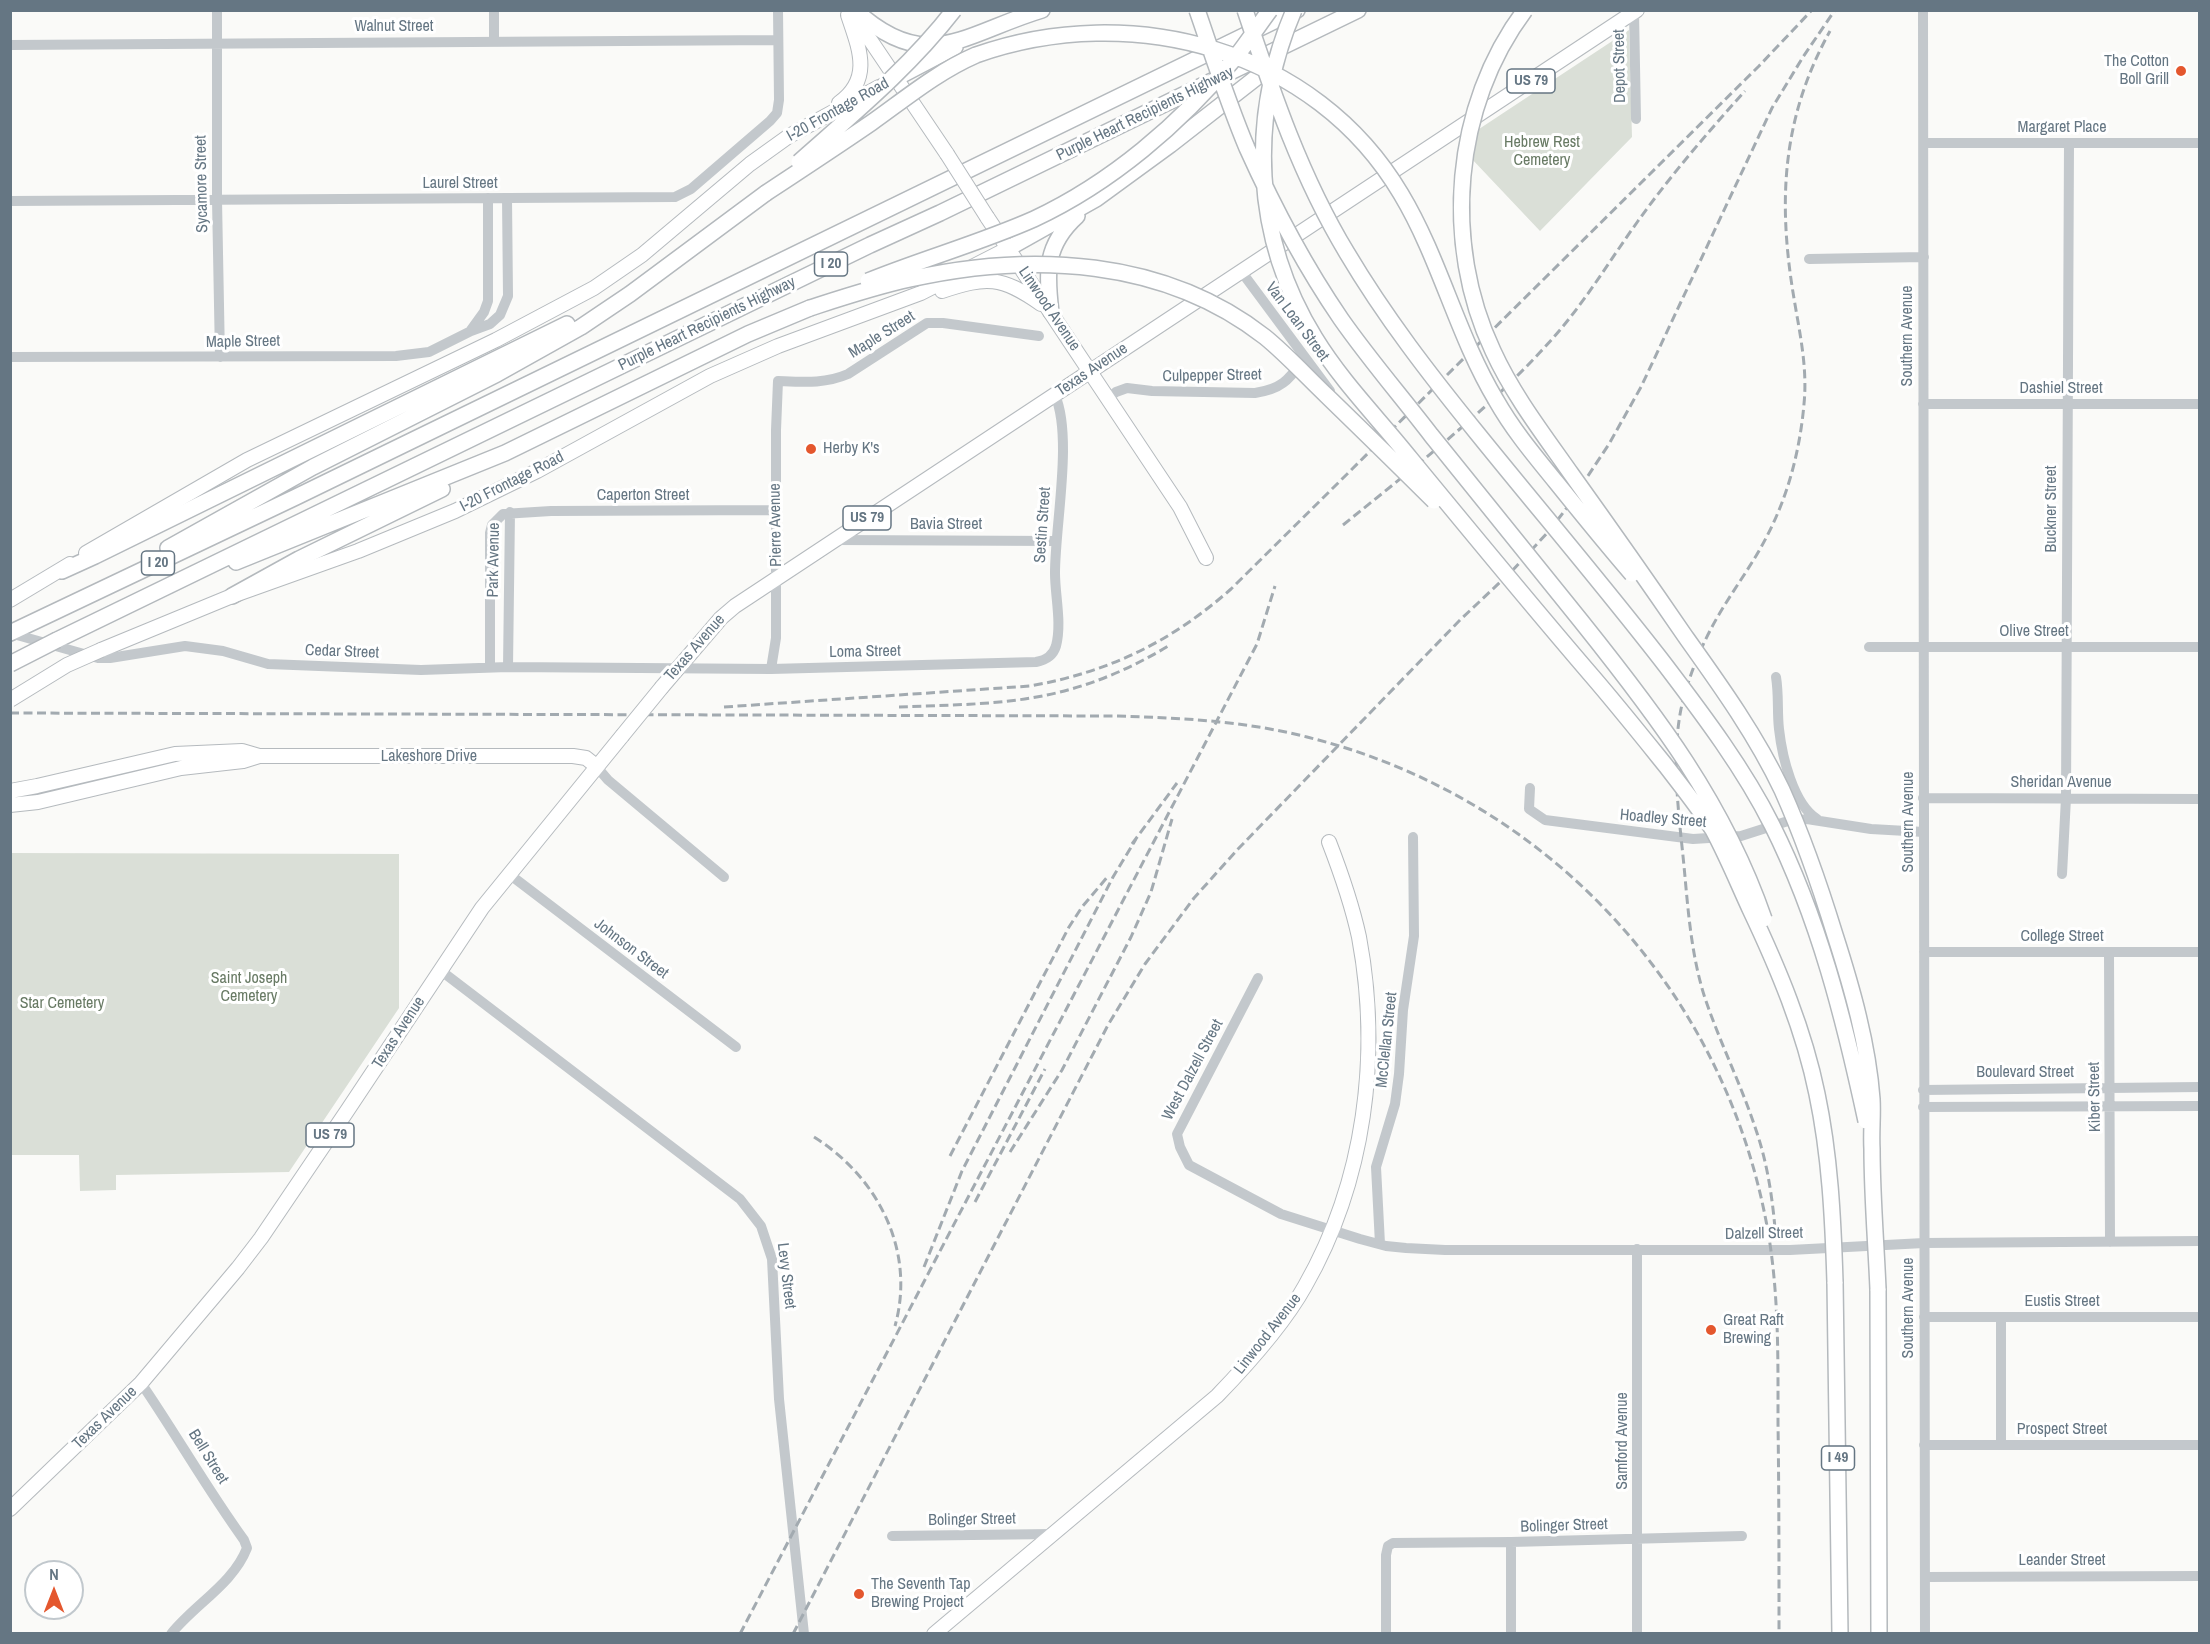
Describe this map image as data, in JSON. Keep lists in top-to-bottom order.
{
  "streets": {
    "highway": ["Purple Heart Recipients Highway", "I 20", "I 49"],
    "main road": [
      "US 79",
      "I-20 Frontage Road",
      "Linwood Avenue",
      "Texas Avenue",
      "Lakeshore Drive"
    ],
    "street": [
      "Walnut Street",
      "Depot Street",
      "Margaret Place",
      "Sycamore Street",
      "Laurel Street",
      "Van Loan Street",
      "Maple Street",
      "Southern Avenue",
      "Culpepper Street",
      "Dashiel Street",
      "Caperton Street",
      "Buckner Street",
      "Pierre Avenue",
      "Bavia Street",
      "Sestin Street",
      "Park Avenue",
      "Olive Street",
      "Cedar Street",
      "Loma Street",
      "Sheridan Avenue",
      "Hoadley Street",
      "College Street",
      "Johnson Street",
      "McClellan Street",
      "West Dalzell Street",
      "Boulevard Street",
      "Kiber Street",
      "Dalzell Street",
      "Levy Street",
      "Eustis Street",
      "Prospect Street",
      "Samford Avenue",
      "Bell Street",
      "Bolinger Street",
      "Leander Street"
    ]
  },
  "crossings": [
    ["Walnut Street", "Sycamore Street"],
    ["Walnut Street", "Laurel Street"],
    ["Depot Street", "Texas Avenue"],
    ["I-20 Frontage Road", "Linwood Avenue"],
    ["Purple Heart Recipients Highway", "Cedar Street"],
    ["Margaret Place", "Southern Avenue"],
    ["Margaret Place", "Buckner Street"],
    ["Sycamore Street", "Laurel Street"],
    ["Sycamore Street", "Maple Street"],
    ["Linwood Avenue", "Texas Avenue"],
    ["Linwood Avenue", "Culpepper Street"],
    ["Linwood Avenue", "West Dalzell Street"],
    ["Linwood Avenue", "Dalzell Street"],
    ["Linwood Avenue", "Bolinger Street"],
    ["Van Loan Street", "Texas Avenue"],
    ["Van Loan Street", "Culpepper Street"],
    ["Maple Street", "Pierre Avenue"],
    ["Southern Avenue", "Dashiel Street"],
    ["Southern Avenue", "Olive Street"],
    ["Southern Avenue", "Sheridan Avenue"],
    ["Southern Avenue", "Hoadley Street"],
    ["Southern Avenue", "College Street"],
    ["Southern Avenue", "Boulevard Street"],
    ["Southern Avenue", "Dalzell Street"],
    ["Southern Avenue", "Eustis Street"],
    ["Southern Avenue", "Prospect Street"],
    ["Southern Avenue", "Leander Street"],
    ["Texas Avenue", "Pierre Avenue"],
    ["Texas Avenue", "Bavia Street"],
    ["Texas Avenue", "Sestin Street"],
    ["Texas Avenue", "Cedar Street"],
    ["Texas Avenue", "Loma Street"],
    ["Texas Avenue", "Lakeshore Drive"],
    ["Texas Avenue", "Johnson Street"],
    ["Texas Avenue", "Levy Street"],
    ["Texas Avenue", "Bell Street"],
    ["Dashiel Street", "Buckner Street"],
    ["Caperton Street", "Pierre Avenue"],
    ["Caperton Street", "Park Avenue"],
    ["Buckner Street", "Olive Street"],
    ["Buckner Street", "Sheridan Avenue"],
    ["Pierre Avenue", "Loma Street"],
    ["Bavia Street", "Sestin Street"],
    ["Sestin Street", "Loma Street"],
    ["Park Avenue", "Cedar Street"],
    ["Cedar Street", "Loma Street"],
    ["College Street", "Kiber Street"],
    ["McClellan Street", "Dalzell Street"],
    ["West Dalzell Street", "Dalzell Street"],
    ["Boulevard Street", "Kiber Street"],
    ["Kiber Street", "Dalzell Street"],
    ["Dalzell Street", "Samford Avenue"],
    ["Samford Avenue", "Bolinger Street"]
  ],
  "parks": ["Hebrew Rest Cemetery", "Saint Joseph Cemetery", "Star Cemetery"],
  "places": [
    "The Cotton Boll Grill",
    "Herby K's",
    "Great Raft Brewing",
    "The Seventh Tap Brewing Project"
  ],
  "north": "top"
}
